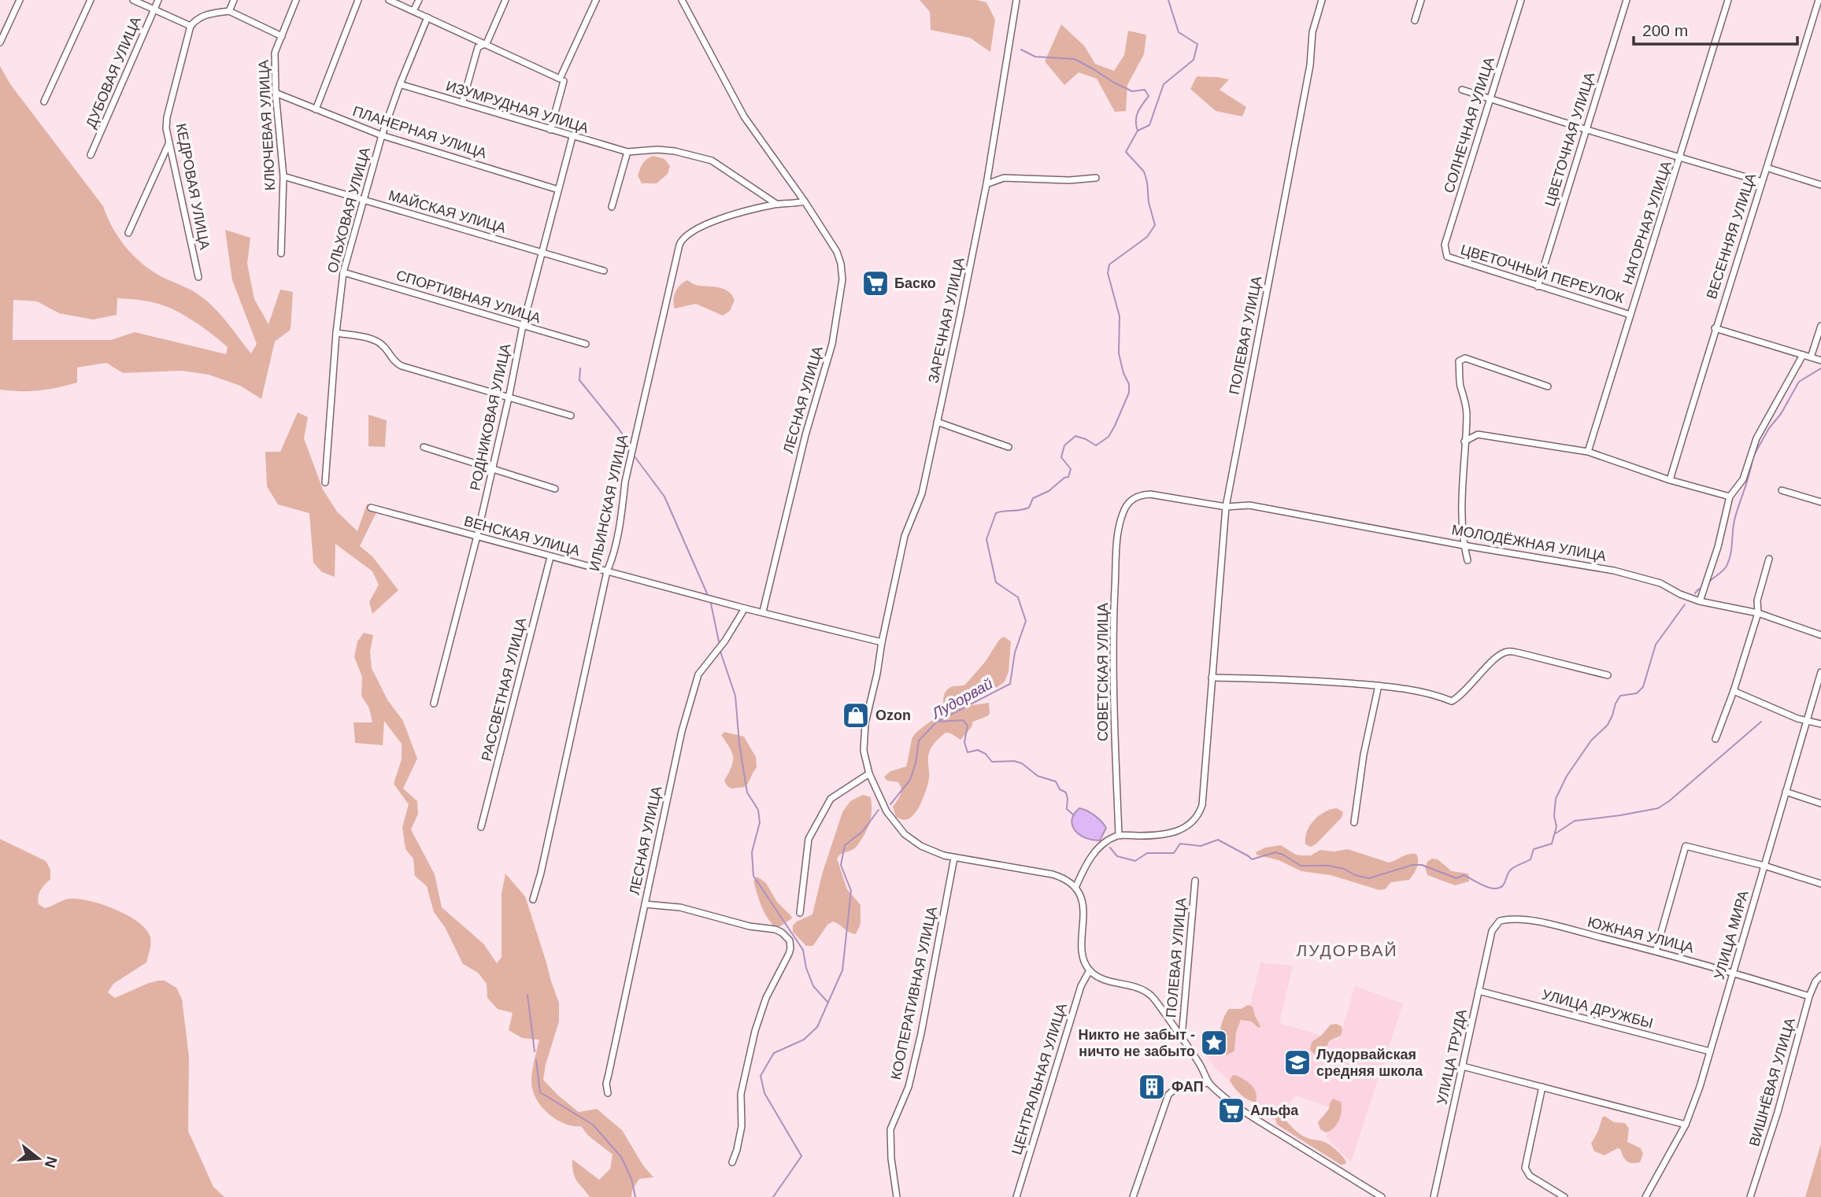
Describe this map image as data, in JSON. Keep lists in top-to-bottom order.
{
  "streets": {
    "street": [
      "ДУБОВАЯ УЛИЦА",
      "ИЗУМРУДНАЯ УЛИЦА",
      "КЛЮЧЕВАЯ УЛИЦА",
      "СОЛНЕЧНАЯ УЛИЦА",
      "ПЛАНЕРНАЯ УЛИЦА",
      "ЦВЕТОЧНАЯ УЛИЦА",
      "КЕДРОВАЯ УЛИЦА",
      "ОЛЬХОВАЯ УЛИЦА",
      "МАЙСКАЯ УЛИЦА",
      "НАГОРНАЯ УЛИЦА",
      "ВЕСЕННЯЯ УЛИЦА",
      "ЦВЕТОЧНЫЙ ПЕРЕУЛОК",
      "СПОРТИВНАЯ УЛИЦА",
      "ЗАРЕЧНАЯ УЛИЦА",
      "ПОЛЕВАЯ УЛИЦА",
      "ЛЕСНАЯ УЛИЦА",
      "РОДНИКОВАЯ УЛИЦА",
      "ИЛЬИНСКАЯ УЛИЦА",
      "ВЕНСКАЯ УЛИЦА",
      "МОЛОДЁЖНАЯ УЛИЦА",
      "СОВЕТСКАЯ УЛИЦА",
      "РАССВЕТНАЯ УЛИЦА",
      "ЮЖНАЯ УЛИЦА",
      "УЛИЦА МИРА",
      "КООПЕРАТИВНАЯ УЛИЦА",
      "УЛИЦА ДРУЖБЫ",
      "УЛИЦА ТРУДА",
      "ЦЕНТРАЛЬНАЯ УЛИЦА",
      "ВИШНЁВАЯ УЛИЦА"
    ]
  },
  "crossings": [
    ["ИЗУМРУДНАЯ УЛИЦА", "ОЛЬХОВАЯ УЛИЦА"],
    ["ИЗУМРУДНАЯ УЛИЦА", "РОДНИКОВАЯ УЛИЦА"],
    ["КЛЮЧЕВАЯ УЛИЦА", "ПЛАНЕРНАЯ УЛИЦА"],
    ["КЛЮЧЕВАЯ УЛИЦА", "МАЙСКАЯ УЛИЦА"],
    ["СОЛНЕЧНАЯ УЛИЦА", "ЦВЕТОЧНЫЙ ПЕРЕУЛОК"],
    ["ПЛАНЕРНАЯ УЛИЦА", "ОЛЬХОВАЯ УЛИЦА"],
    ["ПЛАНЕРНАЯ УЛИЦА", "РОДНИКОВАЯ УЛИЦА"],
    ["ЦВЕТОЧНАЯ УЛИЦА", "ЦВЕТОЧНЫЙ ПЕРЕУЛОК"],
    ["ОЛЬХОВАЯ УЛИЦА", "МАЙСКАЯ УЛИЦА"],
    ["ОЛЬХОВАЯ УЛИЦА", "СПОРТИВНАЯ УЛИЦА"],
    ["МАЙСКАЯ УЛИЦА", "РОДНИКОВАЯ УЛИЦА"],
    ["НАГОРНАЯ УЛИЦА", "ЦВЕТОЧНЫЙ ПЕРЕУЛОК"],
    ["СПОРТИВНАЯ УЛИЦА", "РОДНИКОВАЯ УЛИЦА"],
    ["ЗАРЕЧНАЯ УЛИЦА", "ВЕНСКАЯ УЛИЦА"],
    ["ЗАРЕЧНАЯ УЛИЦА", "КООПЕРАТИВНАЯ УЛИЦА"],
    ["ПОЛЕВАЯ УЛИЦА", "МОЛОДЁЖНАЯ УЛИЦА"],
    ["ПОЛЕВАЯ УЛИЦА", "СОВЕТСКАЯ УЛИЦА"],
    ["ЛЕСНАЯ УЛИЦА", "ИЛЬИНСКАЯ УЛИЦА"],
    ["ЛЕСНАЯ УЛИЦА", "ВЕНСКАЯ УЛИЦА"],
    ["РОДНИКОВАЯ УЛИЦА", "ВЕНСКАЯ УЛИЦА"],
    ["ИЛЬИНСКАЯ УЛИЦА", "ВЕНСКАЯ УЛИЦА"],
    ["ВЕНСКАЯ УЛИЦА", "РАССВЕТНАЯ УЛИЦА"],
    ["МОЛОДЁЖНАЯ УЛИЦА", "СОВЕТСКАЯ УЛИЦА"],
    ["ЮЖНАЯ УЛИЦА", "УЛИЦА МИРА"],
    ["ЮЖНАЯ УЛИЦА", "УЛИЦА ТРУДА"],
    ["ЮЖНАЯ УЛИЦА", "ВИШНЁВАЯ УЛИЦА"],
    ["УЛИЦА МИРА", "УЛИЦА ДРУЖБЫ"],
    ["УЛИЦА ДРУЖБЫ", "УЛИЦА ТРУДА"]
  ],
  "districts": ["ЛУДОРВАЙ"],
  "water": ["Лудорвай"],
  "places": {
    "supermarket": ["Баско", "Альфа"],
    "shop": ["Ozon"],
    "place": ["Никто не забыт - ничто не забыто"],
    "school or university": ["Лудорвайская средняя школа"],
    "building": ["ФАП"]
  },
  "scale_bar": "200 m",
  "north": "right"
}
